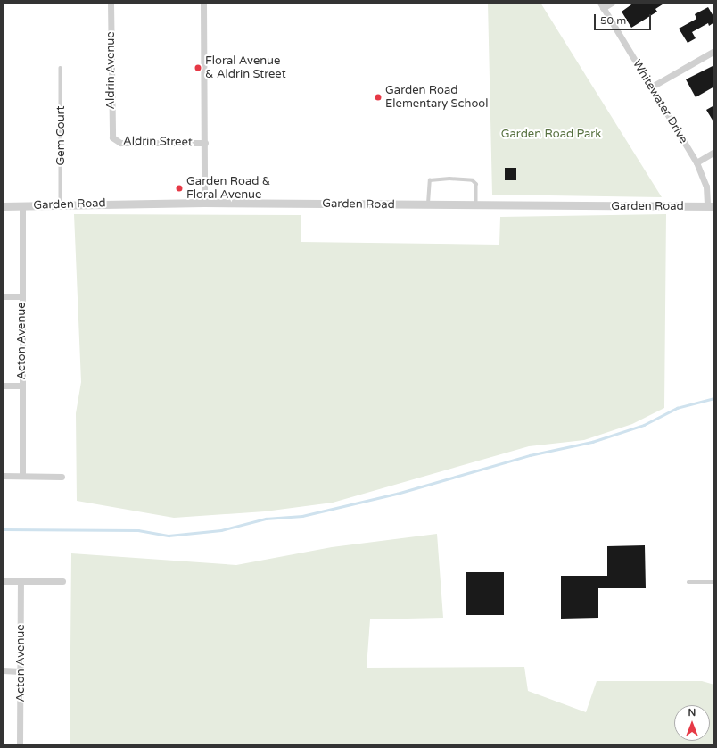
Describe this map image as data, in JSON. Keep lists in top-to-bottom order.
{
  "streets": {
    "street": [
      "Aldrin Avenue",
      "Whitewater Drive",
      "Aldrin Street",
      "Garden Road",
      "Acton Avenue"
    ],
    "lane": ["Gem Court"]
  },
  "crossings": [
    ["Aldrin Avenue", "Aldrin Street"],
    ["Whitewater Drive", "Garden Road"],
    ["Gem Court", "Garden Road"],
    ["Garden Road", "Acton Avenue"]
  ],
  "parks": ["Garden Road Park"],
  "places": ["Floral Avenue & Aldrin Street", "Garden Road Elementary School", "Garden Road & Floral Avenue"],
  "scale_bar": "50 m",
  "north": "top"
}
